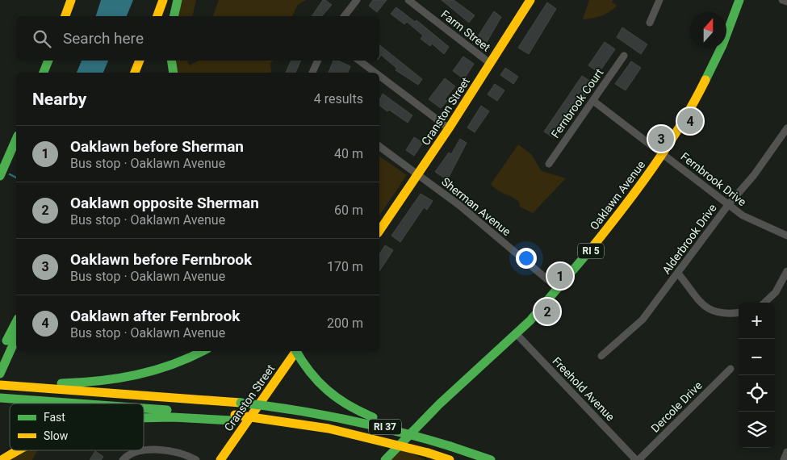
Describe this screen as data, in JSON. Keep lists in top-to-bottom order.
{
  "streets": {
    "main road": [
      "Cranston Street",
      "Oaklawn Avenue",
      "RI 5",
      "RI 37"
    ],
    "street": [
      "Farm Street",
      "Fernbrook Court",
      "Fernbrook Drive",
      "Sherman Avenue",
      "Alderbrook Drive",
      "Freehold Avenue",
      "Dercole Drive"
    ]
  },
  "crossings": [
    ["Farm Street", "Cranston Street"],
    ["Fernbrook Court", "Fernbrook Drive"],
    ["Cranston Street", "Sherman Avenue"],
    ["Fernbrook Drive", "Oaklawn Avenue"],
    ["Fernbrook Drive", "Alderbrook Drive"],
    ["Oaklawn Avenue", "Sherman Avenue"],
    ["Oaklawn Avenue", "Freehold Avenue"],
    ["Freehold Avenue", "Dercole Drive"]
  ],
  "legend": ["Fast", "Slow"],
  "north": "top",
  "page": {
    "search": "Search here",
    "heading": ["Nearby", "4 results"],
    "pins": [
      "4",
      "3",
      "1",
      "2"
    ],
    "list": [
      {
        "mark": "1",
        "name": "Oaklawn before Sherman",
        "note": "Bus stop · Oaklawn Avenue",
        "value": "40 m"
      },
      {
        "mark": "2",
        "name": "Oaklawn opposite Sherman",
        "note": "Bus stop · Oaklawn Avenue",
        "value": "60 m"
      },
      {
        "mark": "3",
        "name": "Oaklawn before Fernbrook",
        "note": "Bus stop · Oaklawn Avenue",
        "value": "170 m"
      },
      {
        "mark": "4",
        "name": "Oaklawn after Fernbrook",
        "note": "Bus stop · Oaklawn Avenue",
        "value": "200 m"
      }
    ],
    "map_buttons": ["+", "−"]
  }
}
